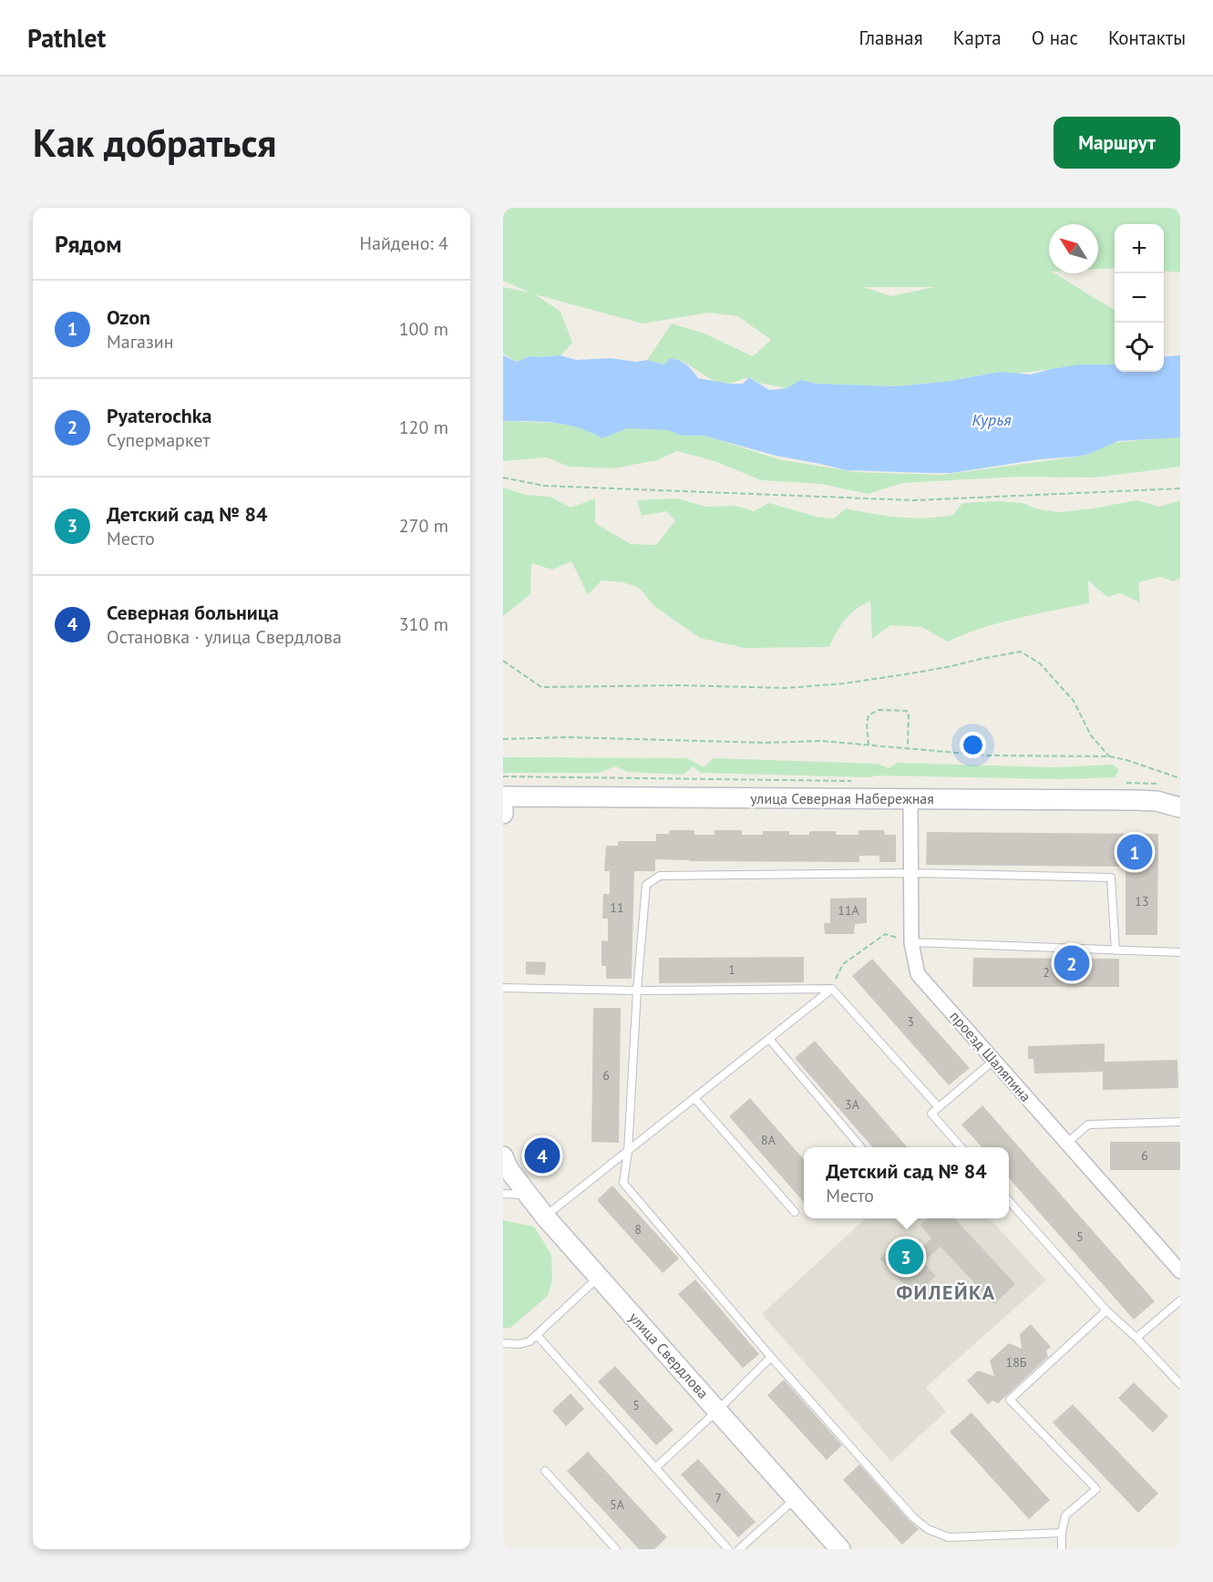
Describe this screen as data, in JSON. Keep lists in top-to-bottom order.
{
  "streets": {
    "street": ["улица Северная Набережная", "проезд Шаляпина", "улица Свердлова"]
  },
  "crossings": [
    ["улица Северная Набережная", "проезд Шаляпина"]
  ],
  "districts": ["ФИЛЕЙКА"],
  "water": ["Курья"],
  "house_numbers": [
    "13",
    "11",
    "11А",
    "1",
    "2",
    "3",
    "6",
    "3А",
    "8А",
    "6",
    "8",
    "5",
    "18Б",
    "5",
    "7",
    "5А"
  ],
  "north": "top left",
  "page": {
    "header": "Pathlet",
    "nav": [
      "Главная",
      "Карта",
      "О нас",
      "Контакты"
    ],
    "buttons": "Маршрут",
    "title": "Как добраться",
    "heading": ["Рядом", "Найдено: 4"],
    "map_buttons": ["+", "−"],
    "list": [
      {
        "mark": "1",
        "name": "Ozon",
        "note": "Магазин",
        "value": "100 m"
      },
      {
        "mark": "2",
        "name": "Pyaterochka",
        "note": "Супермаркет",
        "value": "120 m"
      },
      {
        "mark": "3",
        "name": "Детский сад № 84",
        "note": "Место",
        "value": "270 m"
      },
      {
        "mark": "4",
        "name": "Северная больница",
        "note": "Остановка · улица Свердлова",
        "value": "310 m"
      }
    ],
    "pins": [
      "1",
      "2",
      "4",
      "3"
    ],
    "popup": ["Детский сад № 84", "Место"]
  }
}
